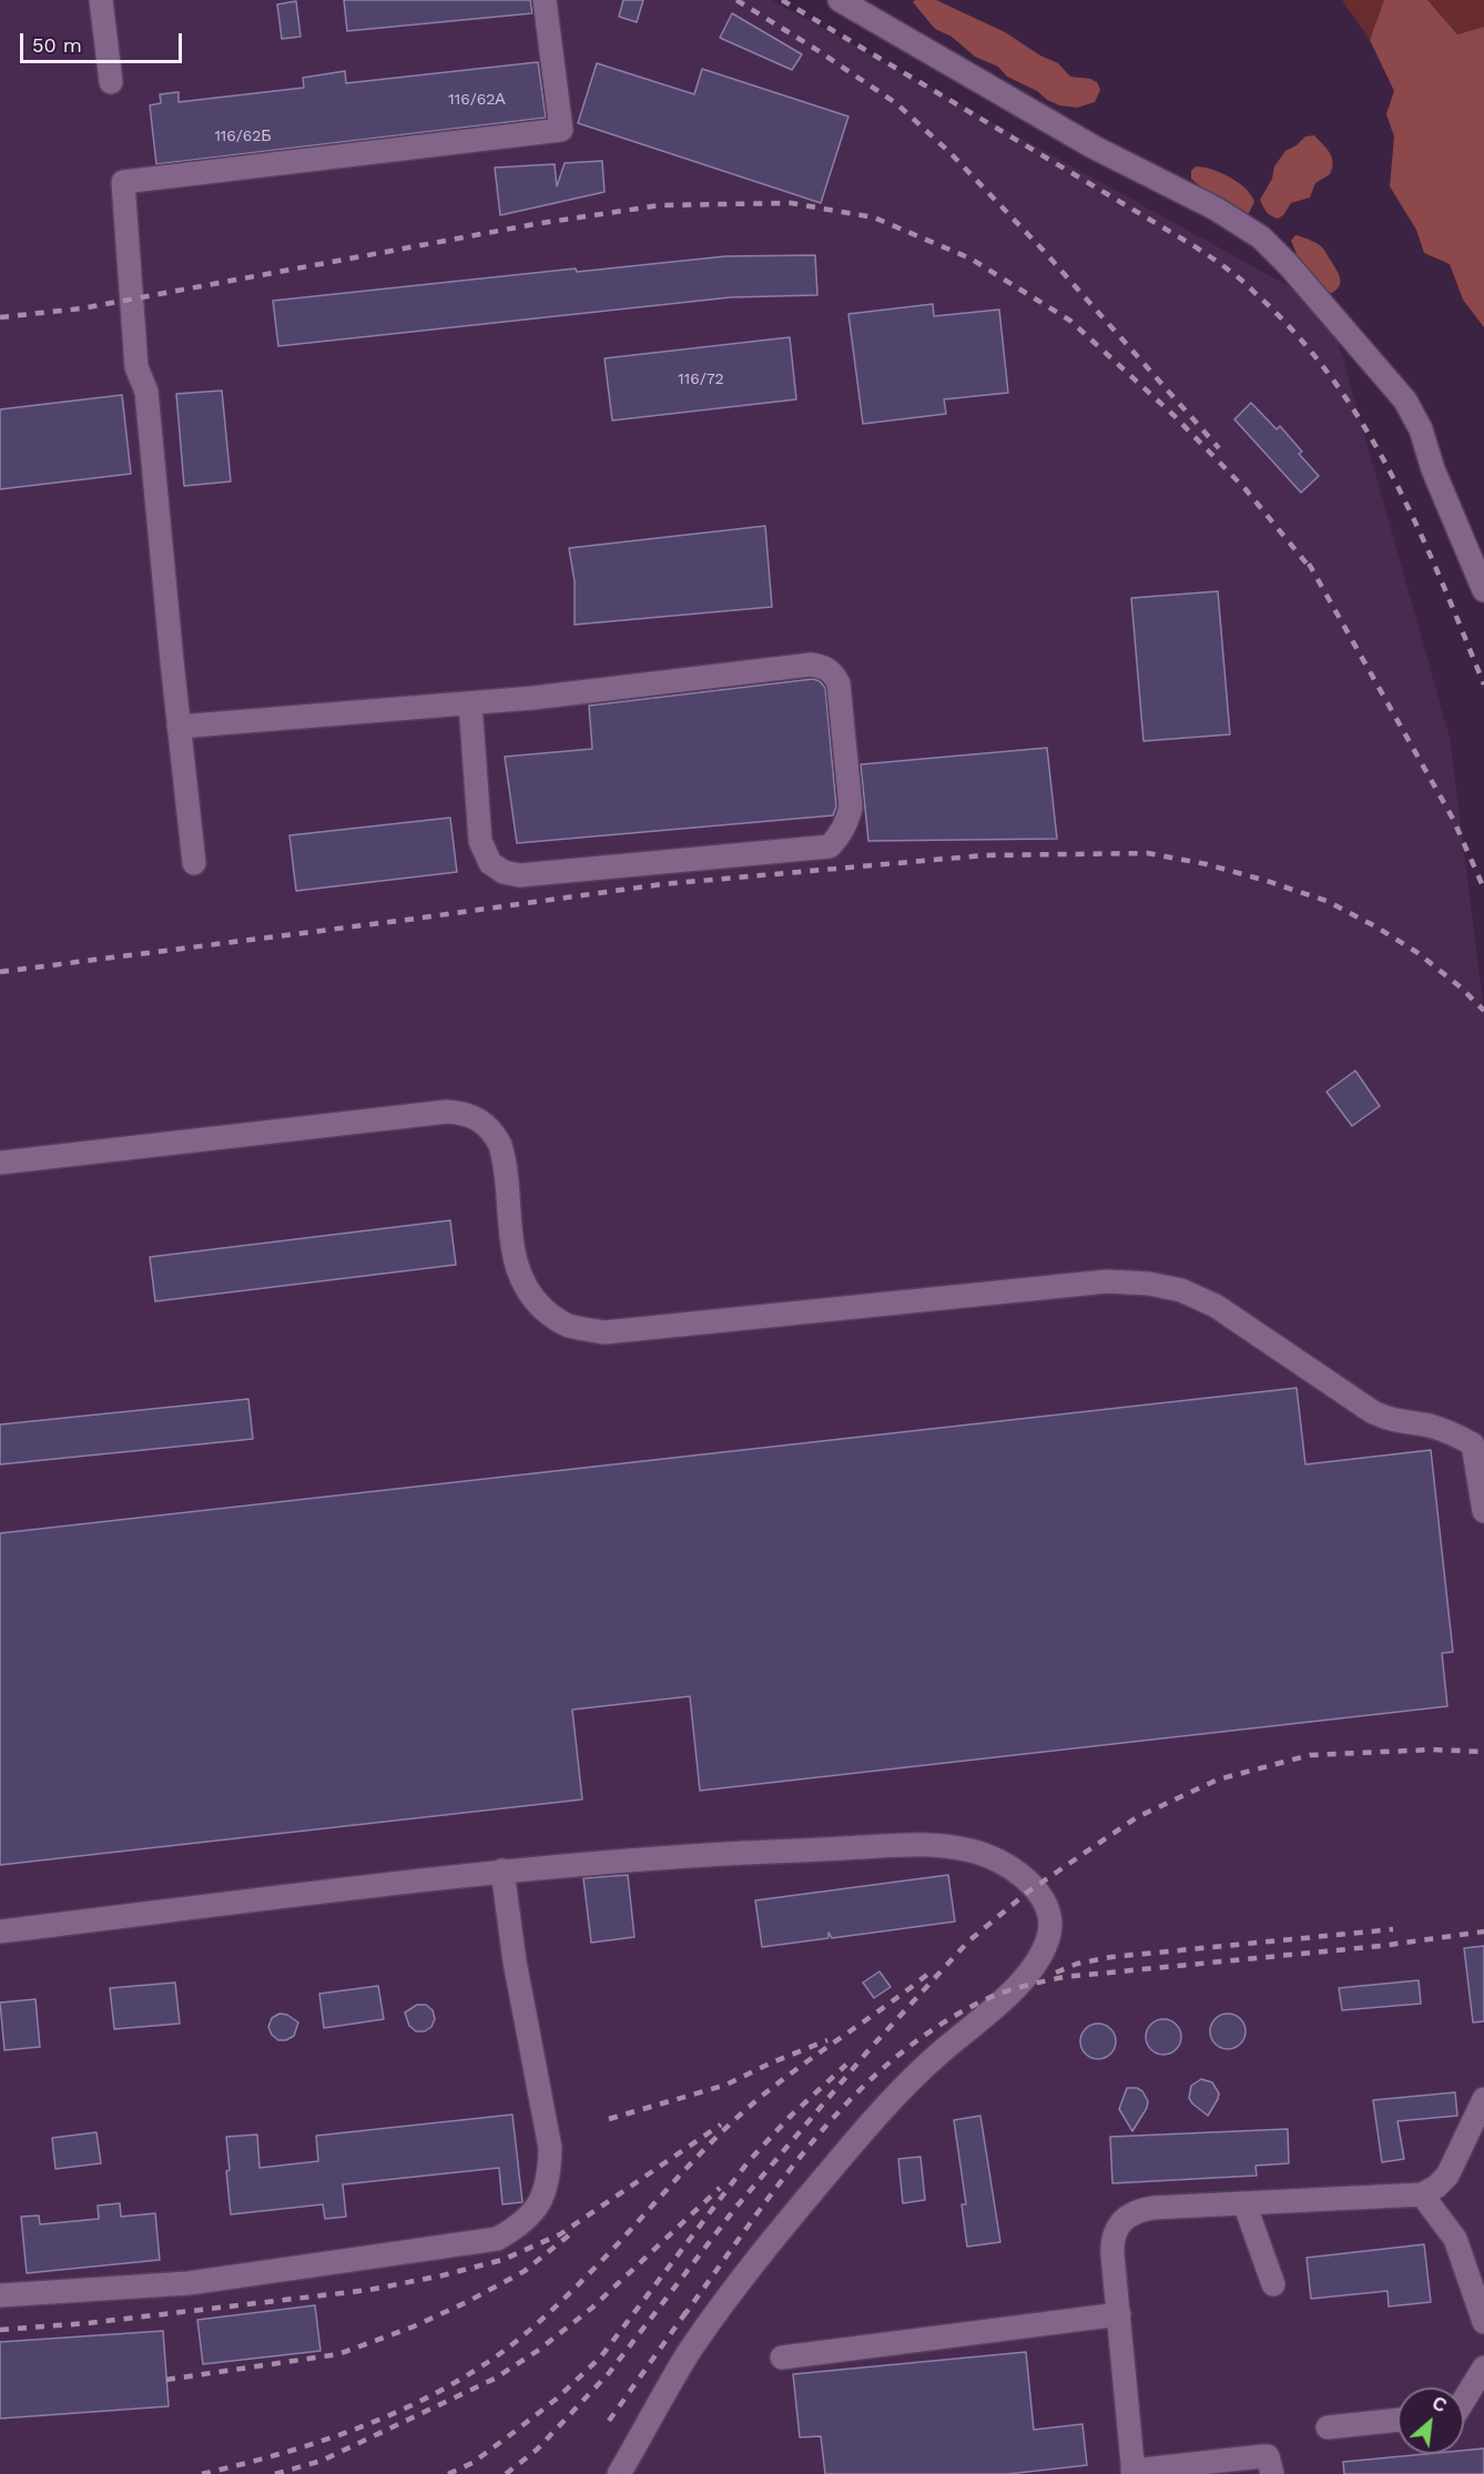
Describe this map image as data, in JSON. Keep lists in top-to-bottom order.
{
  "house_numbers": ["116/62А", "116/62Б", "116/72"],
  "scale_bar": "50 m",
  "north": "top right"
}
